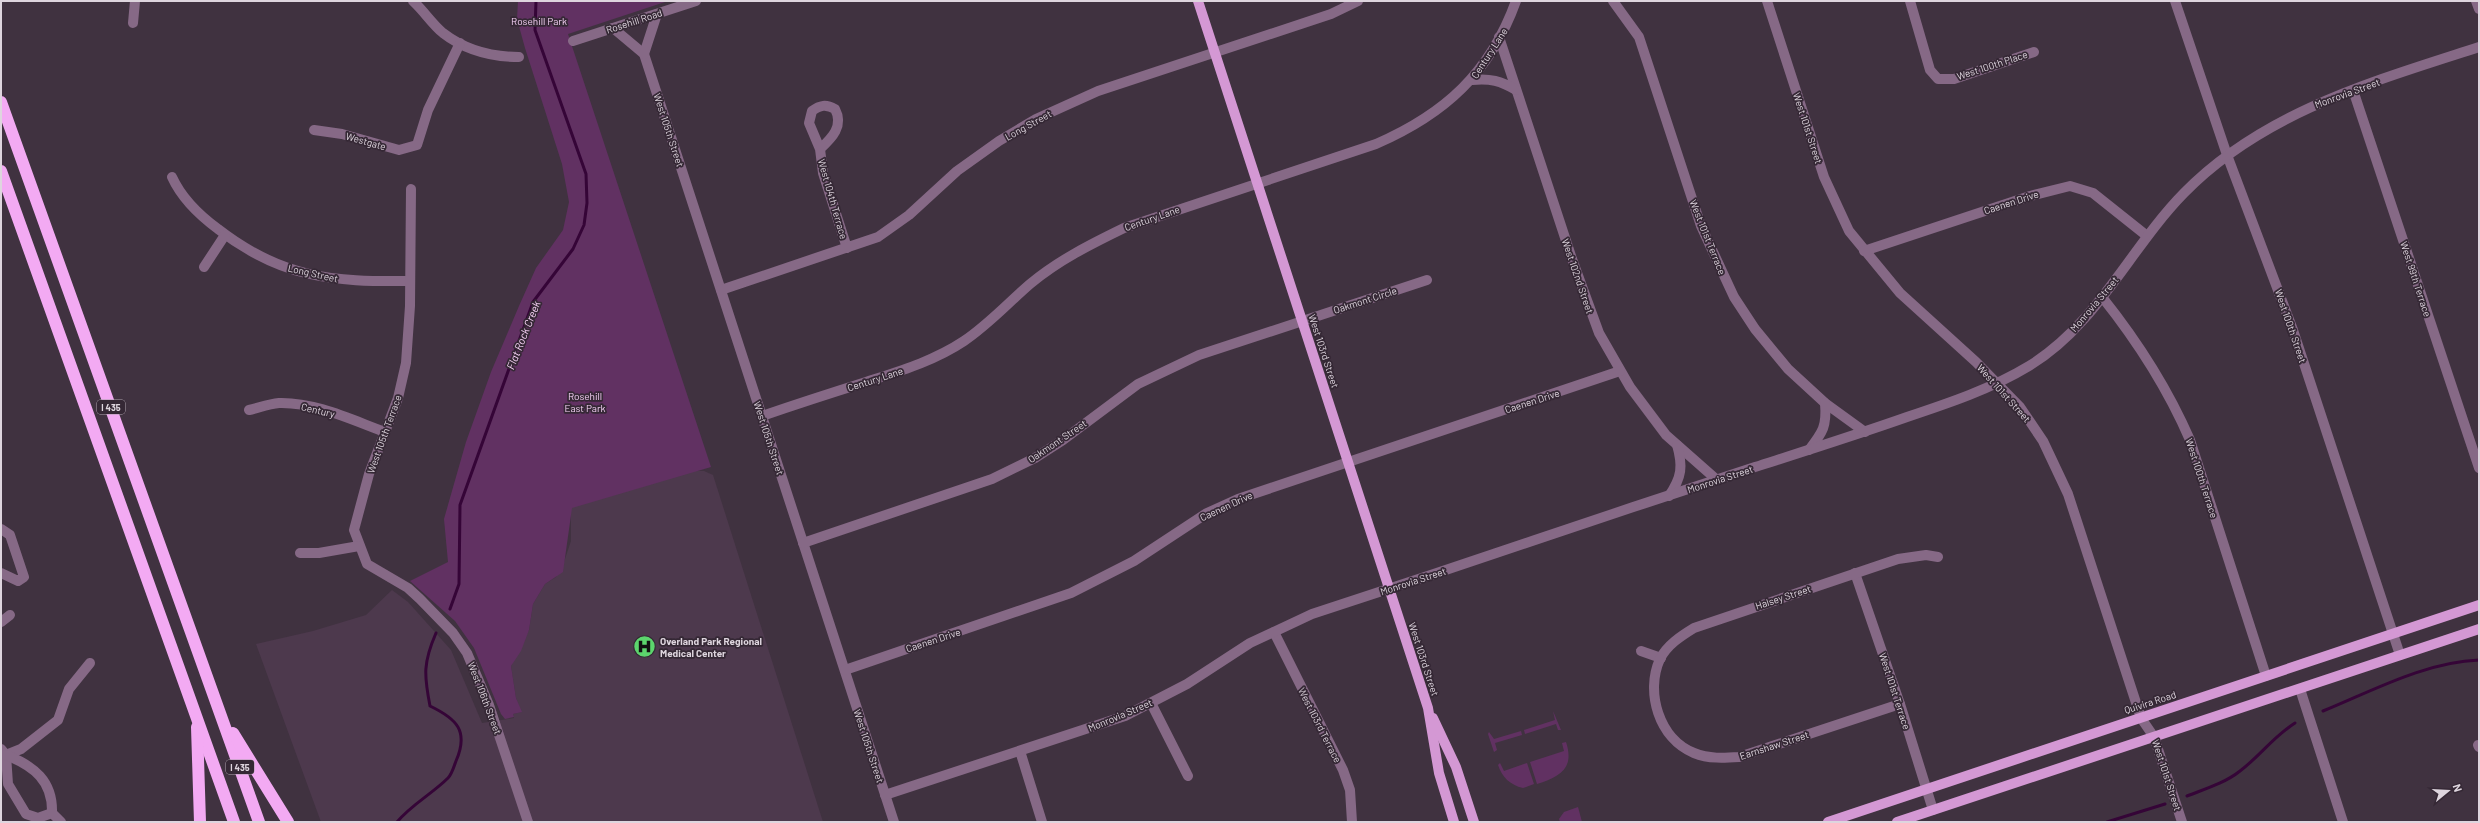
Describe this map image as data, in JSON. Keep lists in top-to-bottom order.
{
  "streets": {
    "highway": ["I 435"],
    "main road": ["West 103rd Street", "Quivira Road"],
    "street": [
      "Rosehill Road",
      "Century Lane",
      "West 100th Place",
      "Monrovia Street",
      "Long Street",
      "West 101st Street",
      "West 105th Street",
      "Westgate",
      "West 104th Terrace",
      "Caenen Drive",
      "West 101st Terrace",
      "West 102nd Street",
      "West 99th Terrace",
      "Oakmont Circle",
      "West 100th Street",
      "Century",
      "West 105th Terrace",
      "Oakmont Street",
      "West 100th Terrace",
      "Halsey Street",
      "West 106th Street",
      "West 103rd Terrace",
      "Earnshaw Street"
    ]
  },
  "crossings": [
    ["Century Lane", "West 105th Street"],
    ["Century Lane", "West 102nd Street"],
    ["Century Lane", "West 103rd Street"],
    ["Monrovia Street", "West 101st Street"],
    ["Monrovia Street", "West 105th Street"],
    ["Monrovia Street", "Caenen Drive"],
    ["Monrovia Street", "West 101st Terrace"],
    ["Monrovia Street", "West 102nd Street"],
    ["Monrovia Street", "West 99th Terrace"],
    ["Monrovia Street", "West 100th Street"],
    ["Monrovia Street", "West 103rd Street"],
    ["Monrovia Street", "West 100th Terrace"],
    ["Monrovia Street", "West 103rd Terrace"],
    ["Long Street", "West 105th Street"],
    ["Long Street", "West 104th Terrace"],
    ["Long Street", "West 103rd Street"],
    ["Long Street", "West 105th Terrace"],
    ["West 101st Street", "Caenen Drive"],
    ["West 101st Street", "Quivira Road"],
    ["West 105th Street", "Caenen Drive"],
    ["West 105th Street", "Oakmont Street"],
    ["Caenen Drive", "West 102nd Street"],
    ["Caenen Drive", "West 103rd Street"],
    ["West 101st Terrace", "Halsey Street"],
    ["West 101st Terrace", "Quivira Road"],
    ["West 101st Terrace", "Earnshaw Street"],
    ["Oakmont Circle", "West 103rd Street"],
    ["Oakmont Circle", "Oakmont Street"],
    ["West 100th Street", "Quivira Road"],
    ["West 103rd Street", "Oakmont Street"],
    ["Century", "West 105th Terrace"],
    ["West 105th Terrace", "West 106th Street"],
    ["West 100th Terrace", "Quivira Road"],
    ["Halsey Street", "Earnshaw Street"]
  ],
  "water": ["Flat Rock Creek"],
  "parks": ["Rosehill Park", "Rosehill East Park"],
  "places": {
    "hospital": ["Overland Park Regional Medical Center"]
  },
  "north": "right"
}
